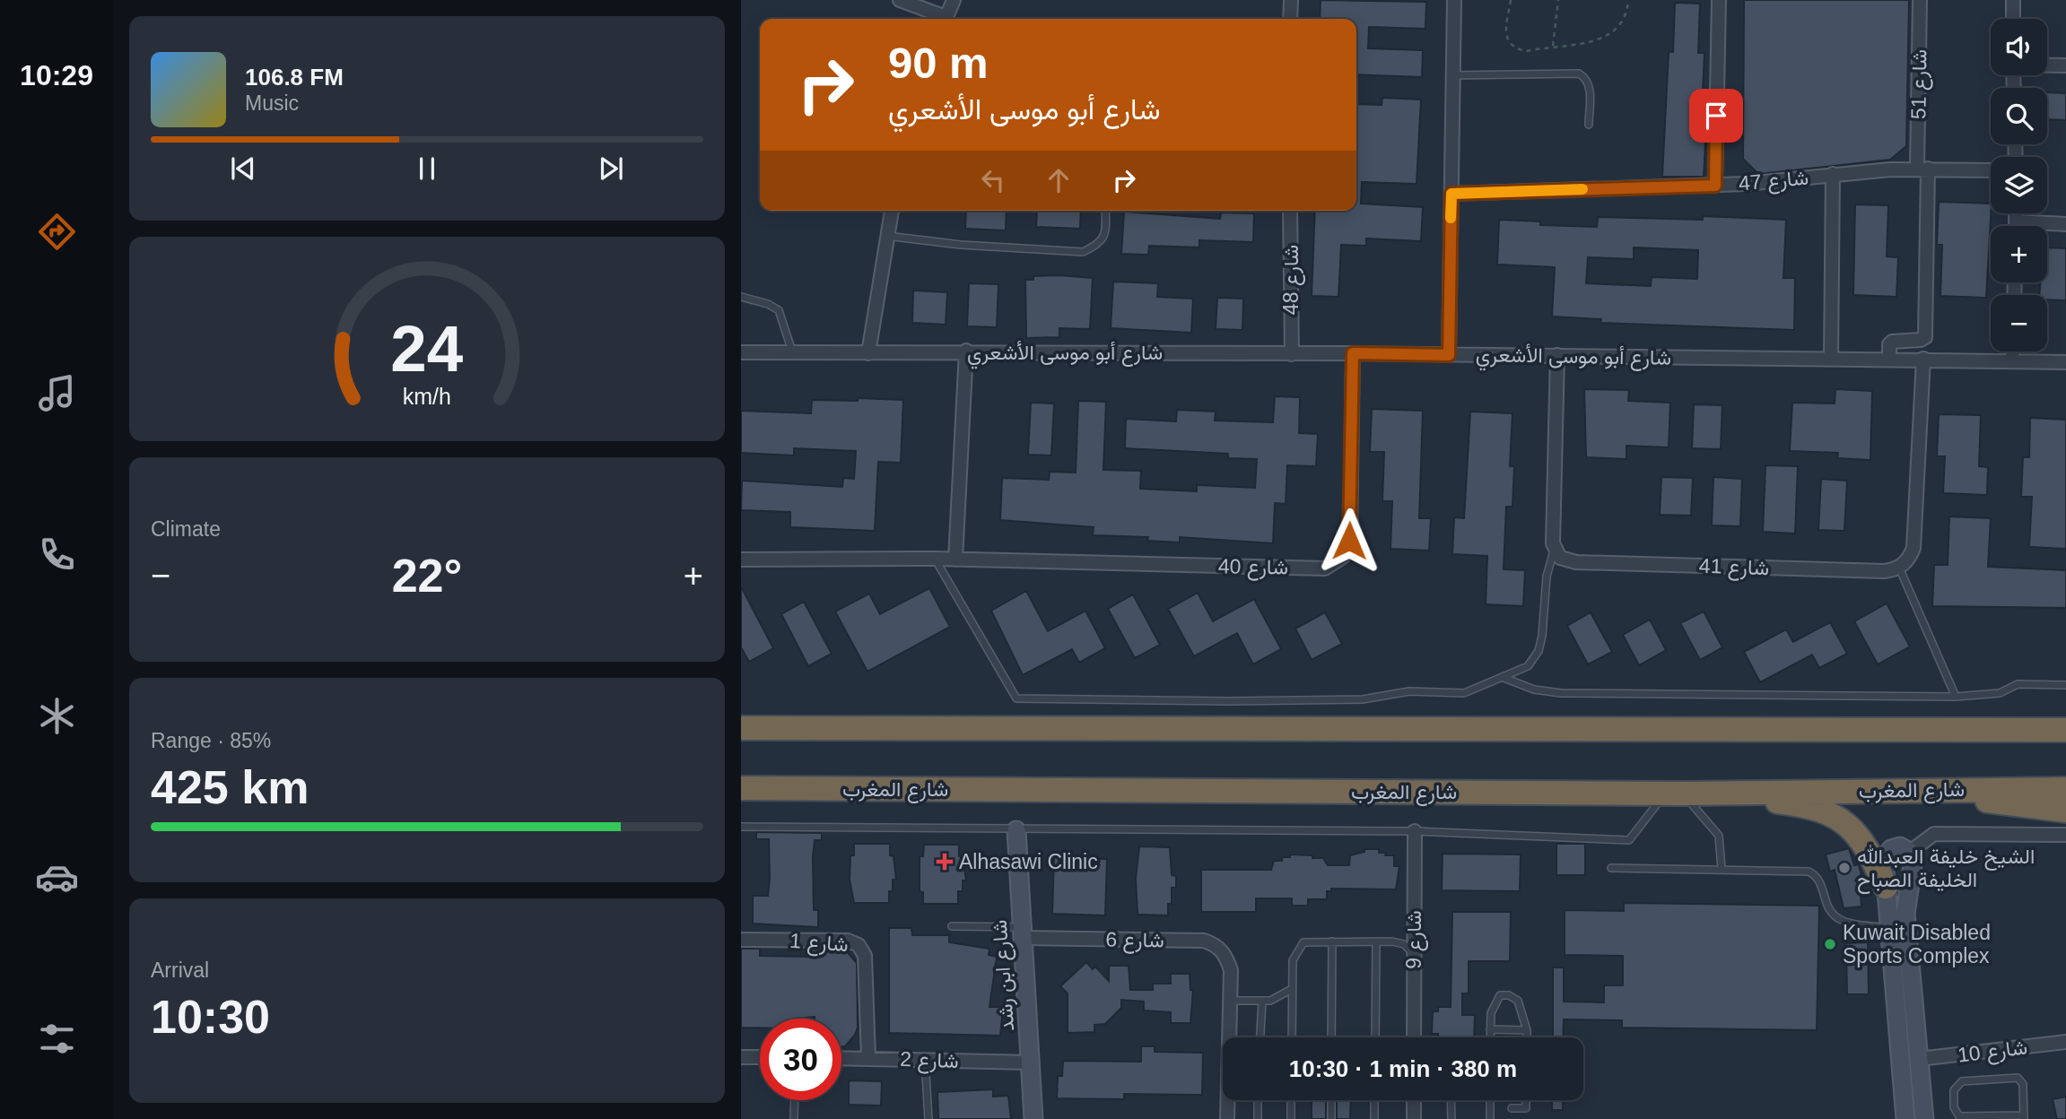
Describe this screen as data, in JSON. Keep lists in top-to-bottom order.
{
  "streets": {
    "highway": ["شارع المغرب"],
    "street": [
      "شارع 51",
      "شارع 47",
      "شارع 48",
      "شارع أبو موسى الأشعري",
      "شارع 40",
      "شارع 41",
      "شارع 6",
      "شارع 9",
      "شارع 1",
      "شارع ابن رشد",
      "شارع 10",
      "شارع 2"
    ]
  },
  "crossings": [
    ["شارع 51", "شارع 47"],
    ["شارع 51", "شارع أبو موسى الأشعري"],
    ["شارع 47", "شارع أبو موسى الأشعري"],
    ["شارع 48", "شارع أبو موسى الأشعري"],
    ["شارع أبو موسى الأشعري", "شارع 40"],
    ["شارع 6", "شارع ابن رشد"],
    ["شارع 1", "شارع 2"],
    ["شارع ابن رشد", "شارع 2"]
  ],
  "places": {
    "health": ["Alhasawi Clinic"],
    "other": ["الشيخ خليفة العبدالله الخليفة الصباح", "Kuwait Disabled Sports Complex"]
  },
  "page": {
    "tabs": "10:29",
    "map_buttons": ["+", "−"],
    "turn": ["90 m", "شارع أبو موسى الأشعري"],
    "song": ["106.8 FM", "Music"],
    "tile": [
      "Climate",
      ["Range · 85%", "425 km"],
      ["Arrival", "10:30"]
    ],
    "heat": ["−", "22°", "+"],
    "limit": "30",
    "trip": "10:30 · 1 min · 380 m",
    "gauge": ["24", "km/h"]
  }
}
